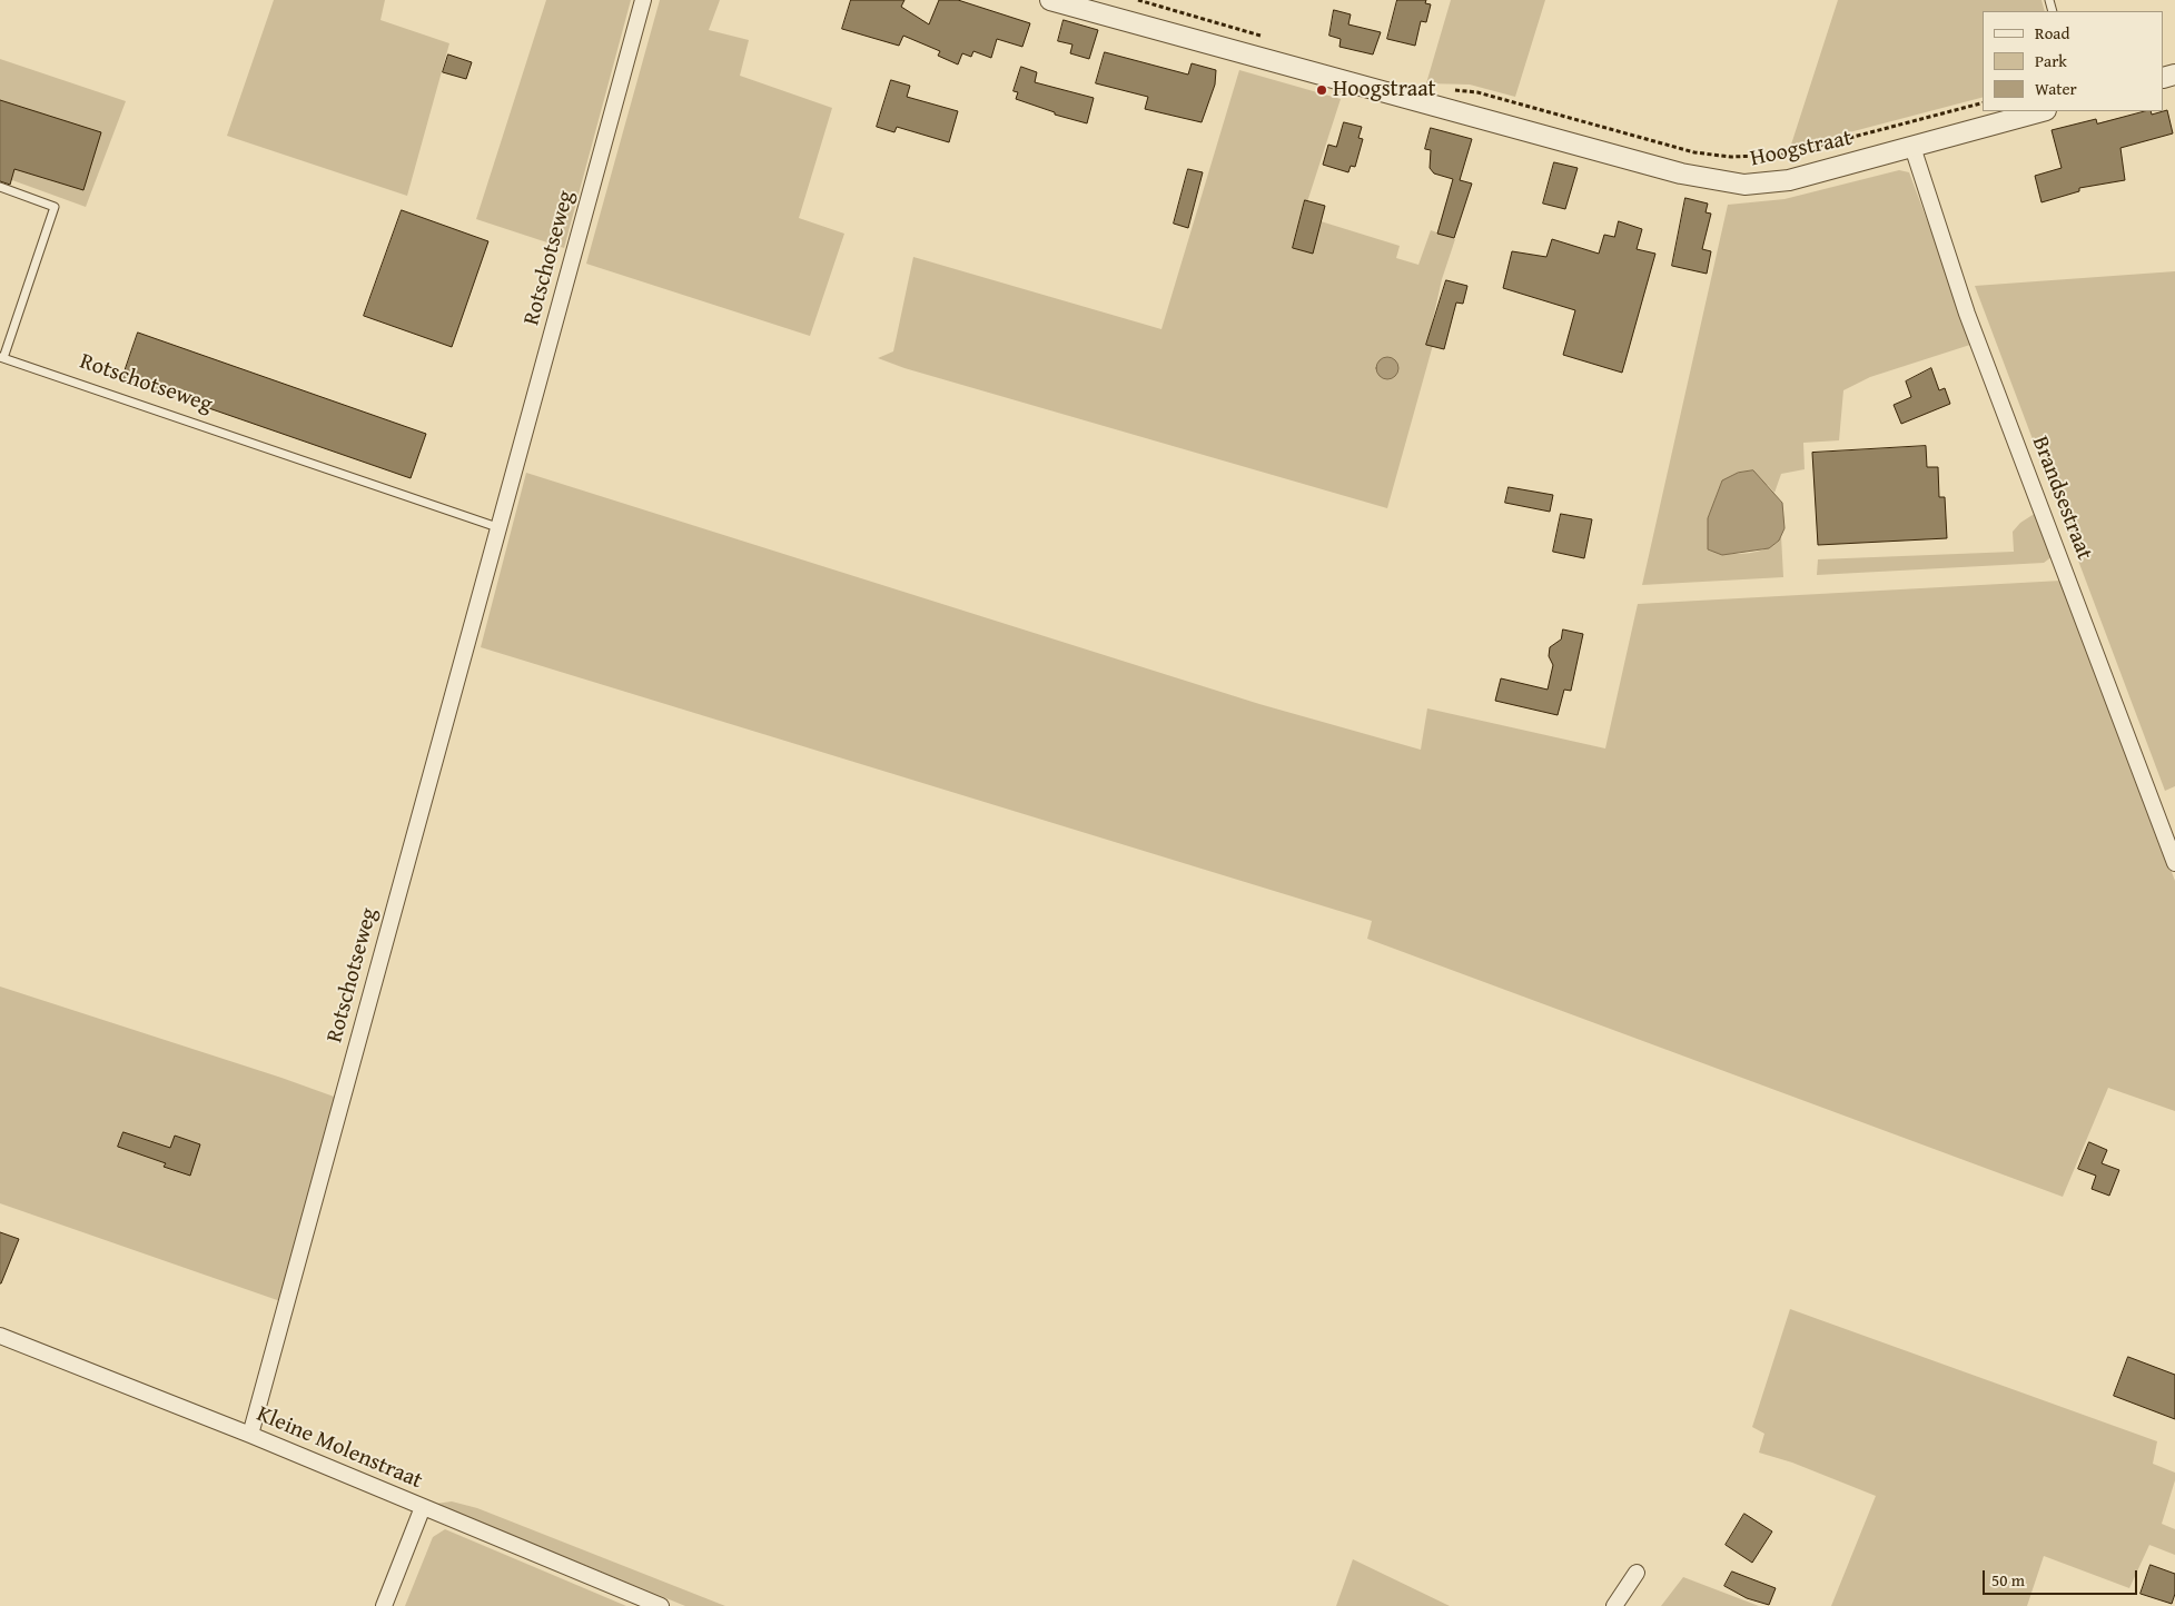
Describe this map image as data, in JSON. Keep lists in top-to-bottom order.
{
  "streets": {
    "street": [
      "Hoogstraat",
      "Rotschotseweg",
      "Brandsestraat",
      "Kleine Molenstraat"
    ]
  },
  "crossings": [
    ["Hoogstraat", "Brandsestraat"],
    ["Rotschotseweg", "Kleine Molenstraat"]
  ],
  "places": ["Hoogstraat"],
  "legend": ["Road", "Park", "Water"],
  "scale_bar": "50 m"
}
